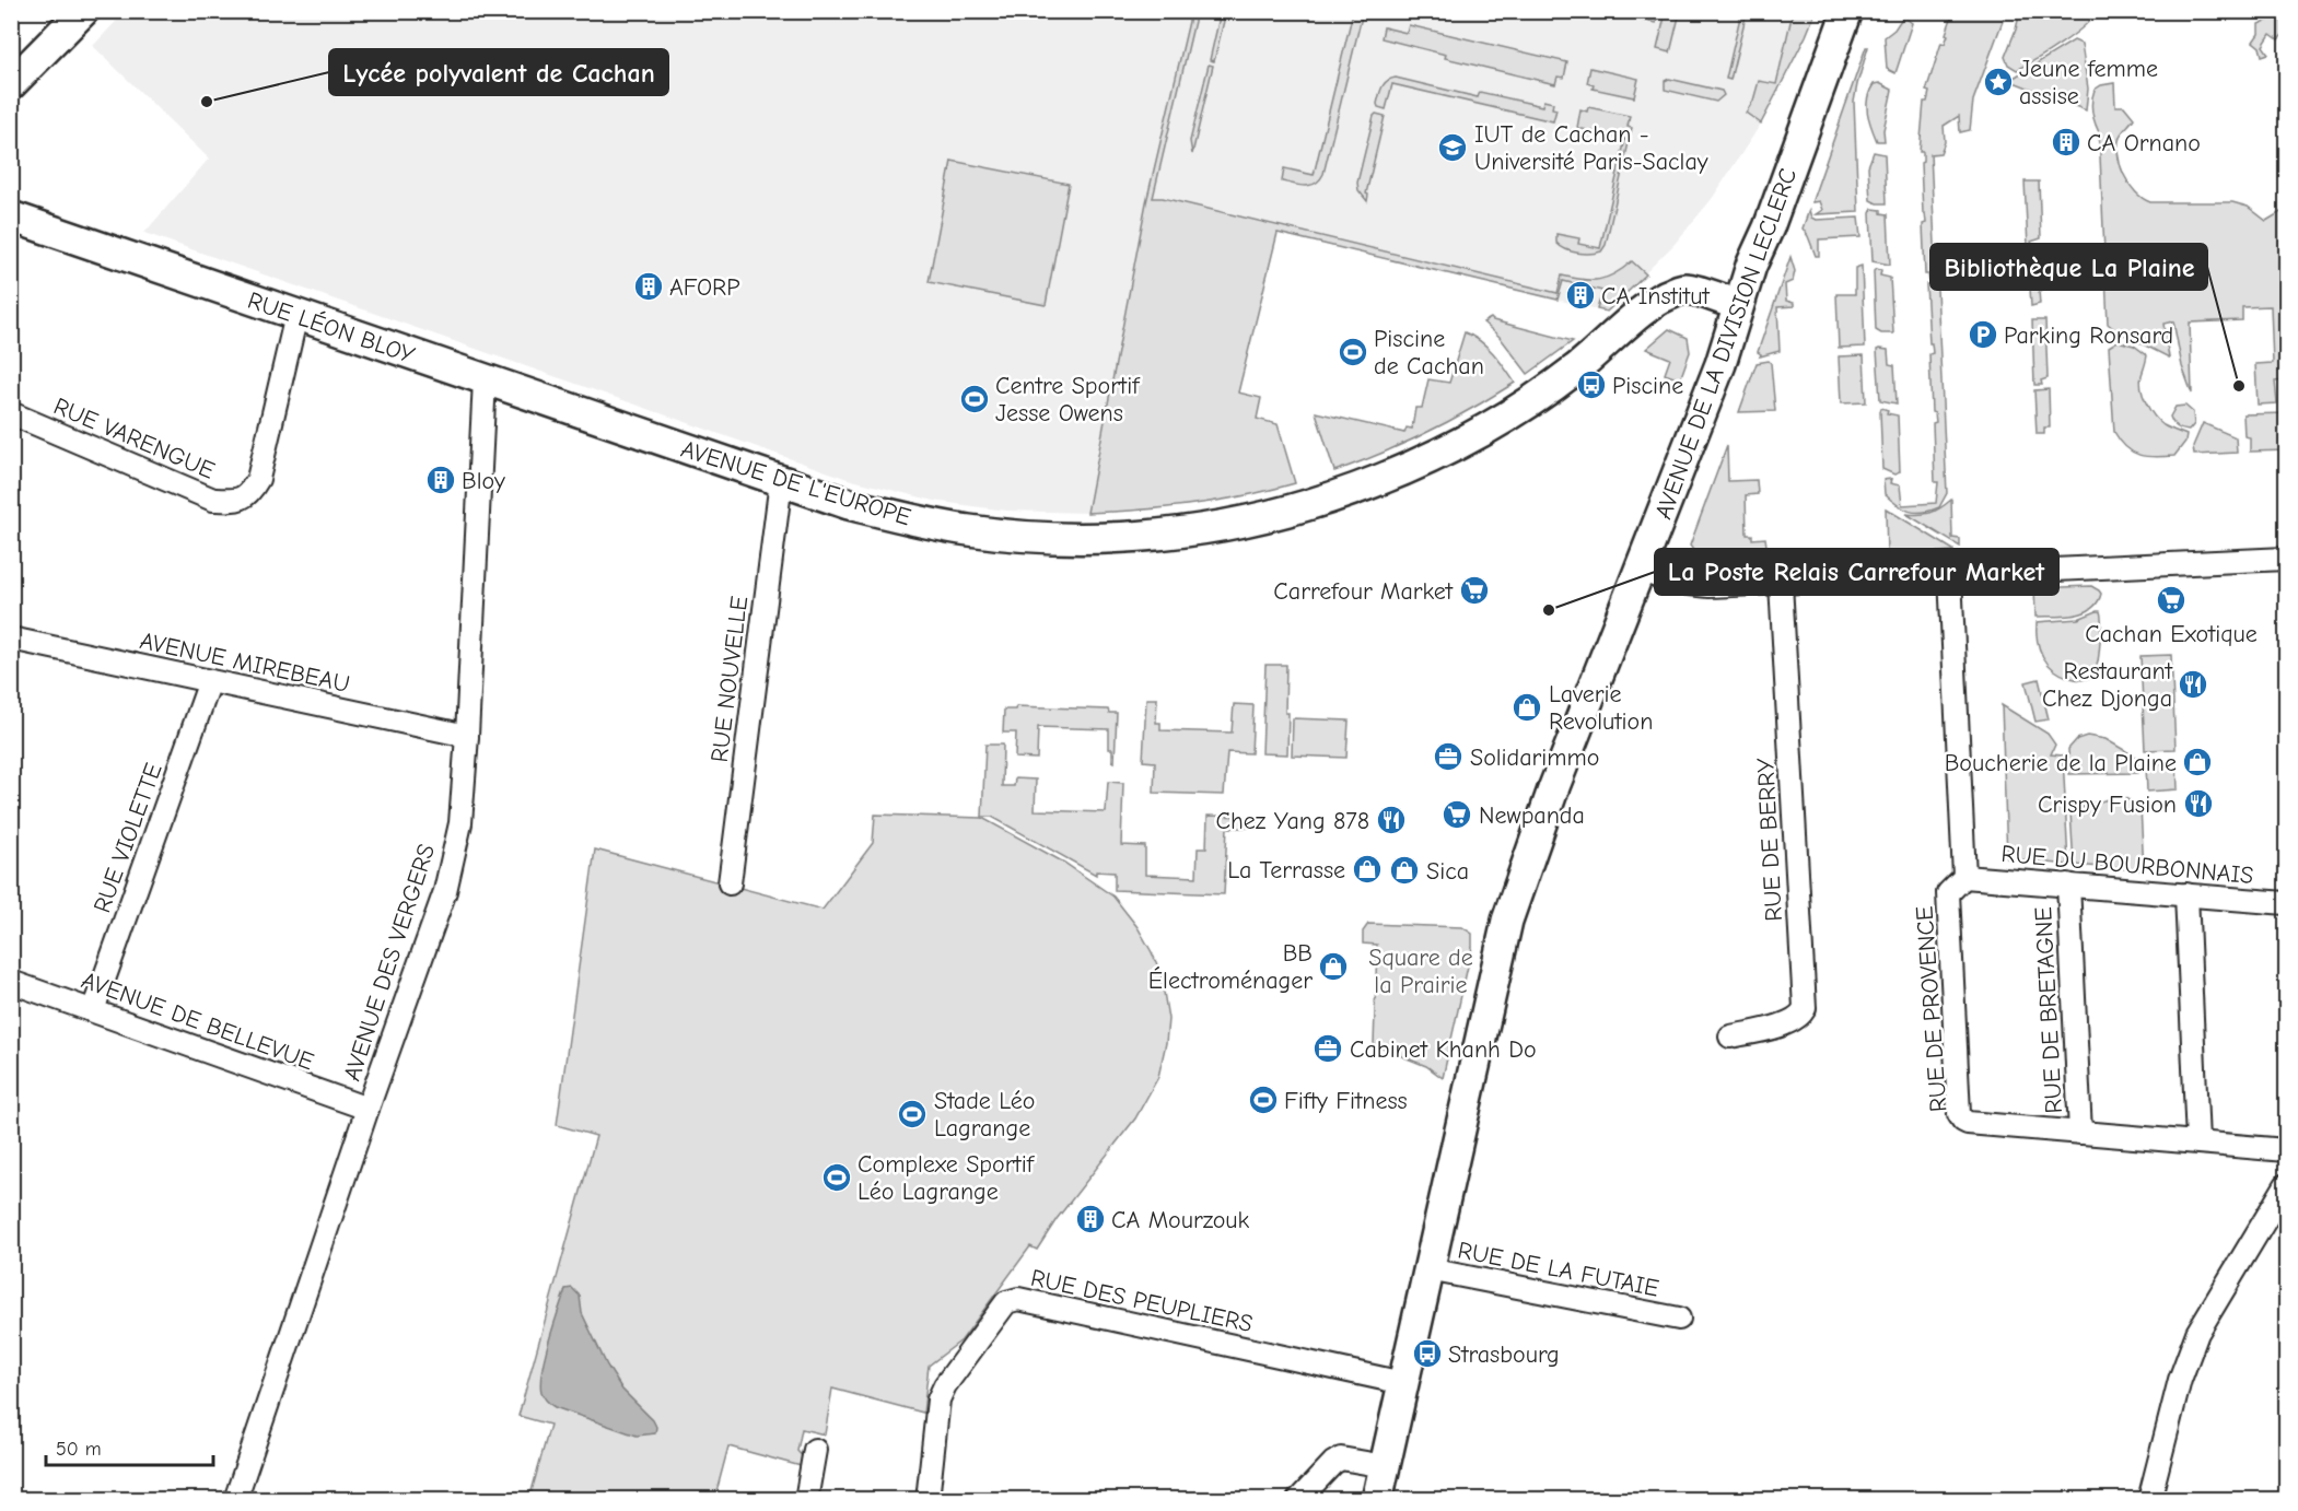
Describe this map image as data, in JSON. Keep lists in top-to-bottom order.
{
  "streets": {
    "street": [
      "RUE LÉON BLOY",
      "AVENUE DE LA DIVISION LECLERC",
      "RUE VARENGUE",
      "AVENUE DE L'EUROPE",
      "AVENUE MIREBEAU",
      "RUE NOUVELLE",
      "RUE VIOLETTE",
      "RUE DE BERRY",
      "RUE DU BOURBONNAIS",
      "AVENUE DES VERGERS",
      "RUE DE PROVENCE",
      "RUE DE BRETAGNE",
      "AVENUE DE BELLEVUE",
      "RUE DE LA FUTAIE",
      "RUE DES PEUPLIERS"
    ]
  },
  "crossings": [
    ["RUE LÉON BLOY", "RUE VARENGUE"],
    ["RUE LÉON BLOY", "AVENUE DE L'EUROPE"],
    ["RUE LÉON BLOY", "AVENUE DES VERGERS"],
    ["AVENUE DE LA DIVISION LECLERC", "AVENUE DE L'EUROPE"],
    ["AVENUE DE LA DIVISION LECLERC", "RUE DE LA FUTAIE"],
    ["AVENUE DE LA DIVISION LECLERC", "RUE DES PEUPLIERS"],
    ["AVENUE DE L'EUROPE", "RUE NOUVELLE"],
    ["AVENUE MIREBEAU", "RUE VIOLETTE"],
    ["AVENUE MIREBEAU", "AVENUE DES VERGERS"],
    ["RUE VIOLETTE", "AVENUE DE BELLEVUE"],
    ["RUE DU BOURBONNAIS", "RUE DE PROVENCE"],
    ["RUE DU BOURBONNAIS", "RUE DE BRETAGNE"],
    ["AVENUE DES VERGERS", "AVENUE DE BELLEVUE"],
    ["RUE DE PROVENCE", "RUE DE BRETAGNE"]
  ],
  "parks": ["Square de la Prairie"],
  "places": {
    "place": ["Jeune femme assise"],
    "other": ["Lycée polyvalent de Cachan", "Bibliothèque La Plaine", "La Poste Relais Carrefour Market"],
    "building": [
      "CA Ornano",
      "AFORP",
      "CA Institut",
      "Bloy",
      "CA Mourzouk"
    ],
    "school or university": ["IUT de Cachan - Université Paris-Saclay"],
    "parking": ["Parking Ronsard"],
    "sports": [
      "Piscine de Cachan",
      "Centre Sportif Jesse Owens",
      "Fifty Fitness",
      "Stade Léo Lagrange",
      "Complexe Sportif Léo Lagrange"
    ],
    "bus stop": ["Piscine", "Strasbourg"],
    "supermarket": ["Carrefour Market", "Cachan Exotique", "Newpanda"],
    "restaurant": ["Restaurant Chez Djonga", "Crispy Fusion", "Chez Yang 878"],
    "shop": [
      "Laverie Revolution",
      "Boucherie de la Plaine",
      "La Terrasse",
      "Sica",
      "BB Électroménager"
    ],
    "office": ["Solidarimmo", "Cabinet Khanh Do"]
  },
  "scale_bar": "50 m"
}
